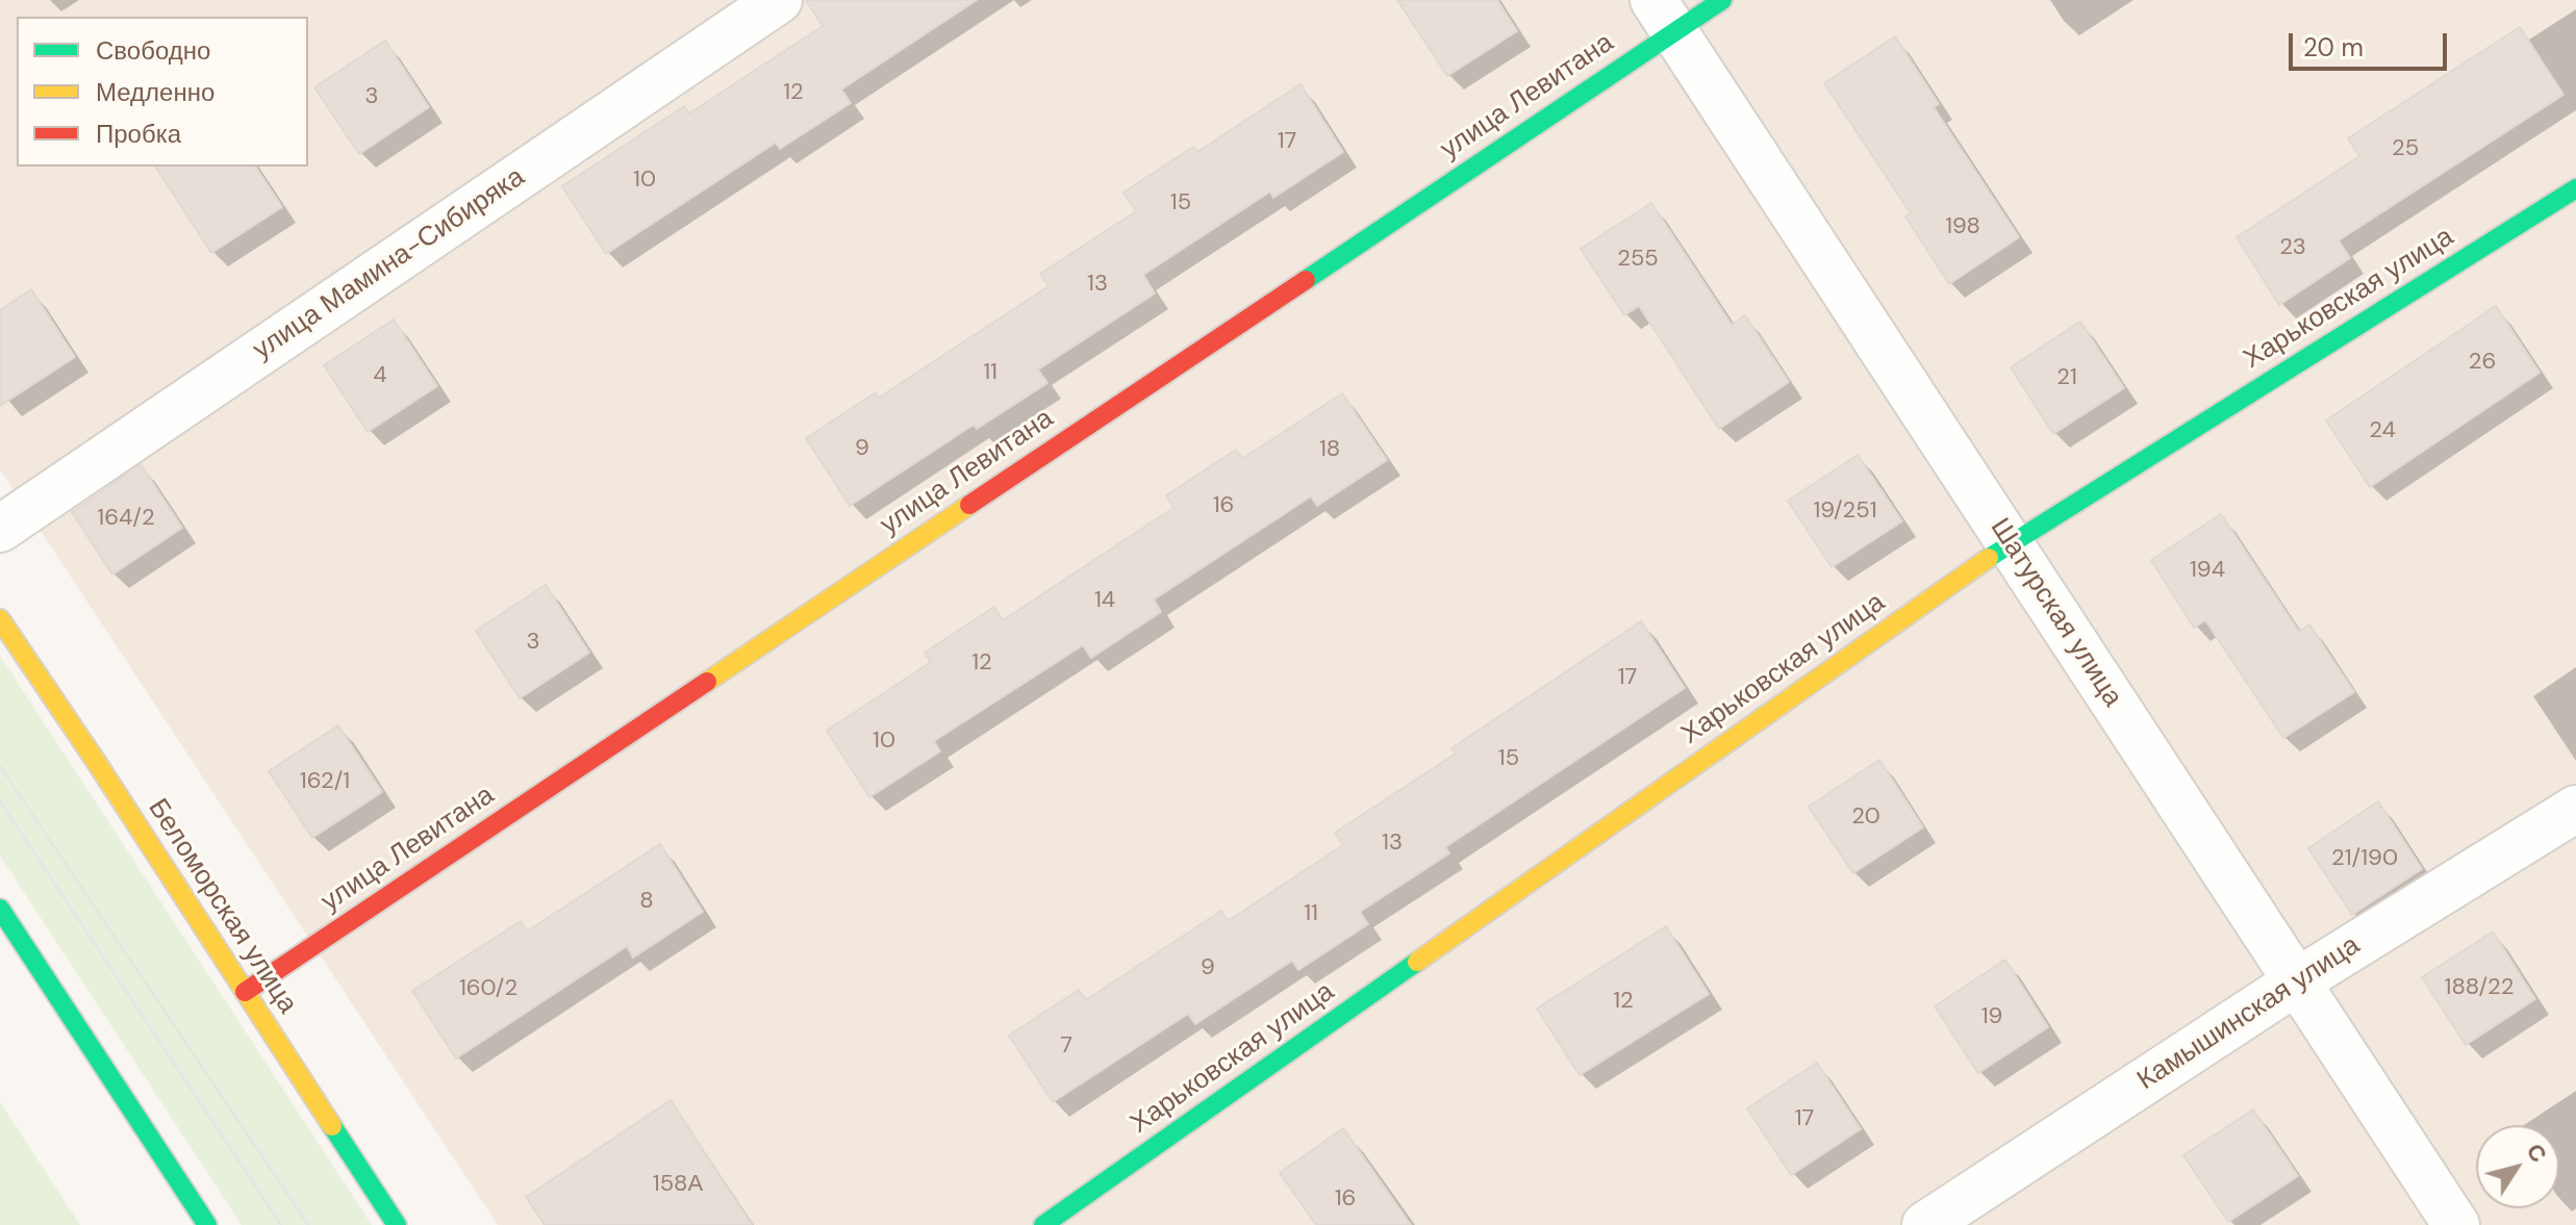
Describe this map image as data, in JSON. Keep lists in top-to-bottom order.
{
  "streets": {
    "street": [
      "улица Левитана",
      "улица Мамина-Сибиряка",
      "Харьковская улица",
      "Шатурская улица",
      "Беломорская улица",
      "Камышинская улица"
    ]
  },
  "crossings": [
    ["улица Левитана", "Шатурская улица"],
    ["улица Левитана", "Беломорская улица"],
    ["Харьковская улица", "Шатурская улица"],
    ["Шатурская улица", "Камышинская улица"]
  ],
  "house_numbers": [
    "12",
    "3",
    "17",
    "25",
    "10",
    "15",
    "198",
    "23",
    "255",
    "13",
    "26",
    "11",
    "4",
    "21",
    "24",
    "9",
    "18",
    "16",
    "19/251",
    "164/2",
    "194",
    "14",
    "3",
    "12",
    "17",
    "10",
    "15",
    "162/1",
    "20",
    "13",
    "21/190",
    "8",
    "11",
    "9",
    "188/22",
    "160/2",
    "12",
    "19",
    "7",
    "17",
    "158А",
    "16"
  ],
  "legend": ["Свободно", "Медленно", "Пробка"],
  "scale_bar": "20 m",
  "north": "top right"
}
